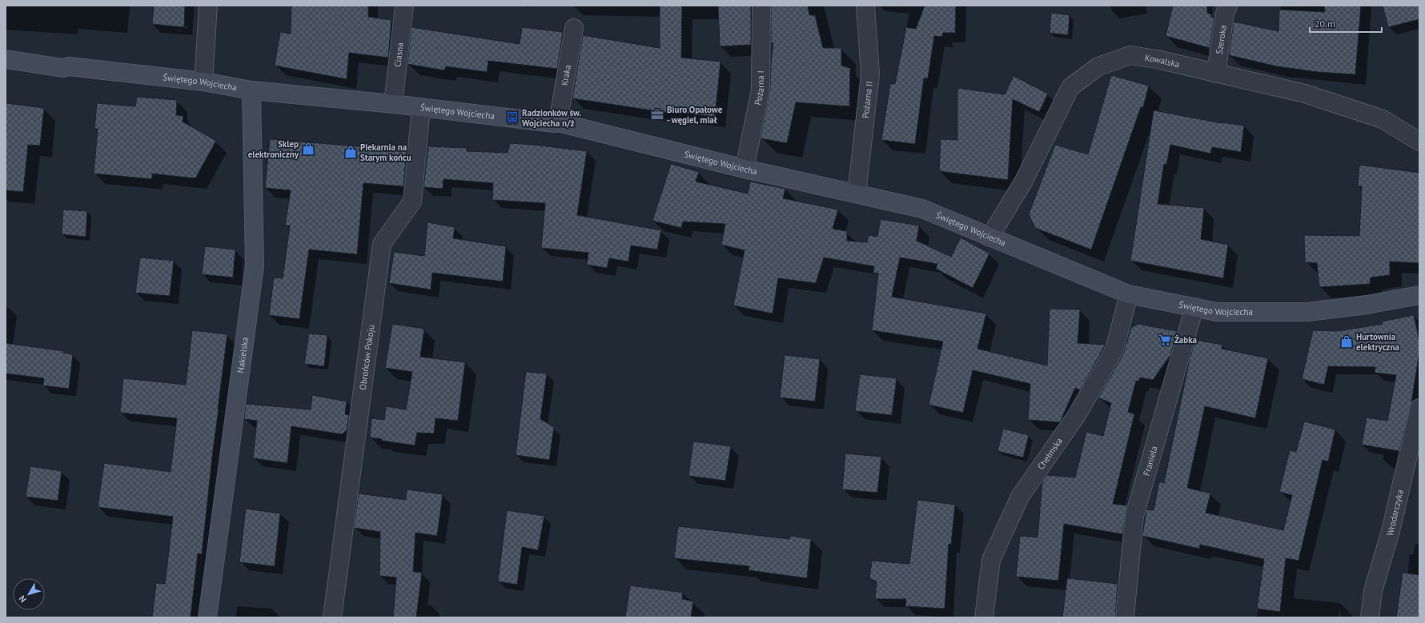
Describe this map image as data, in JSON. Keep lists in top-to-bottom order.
{
  "streets": {
    "street": [
      "Szeroka",
      "Ciasna",
      "Kowalska",
      "Kraka",
      "Świętego Wojciecha",
      "Pożarna I",
      "Pożarna II",
      "Nakielska",
      "Obrońców Pokoju",
      "Chełmska",
      "Franiela",
      "Wrodarczyka"
    ]
  },
  "crossings": [
    ["Szeroka", "Kowalska"],
    ["Ciasna", "Świętego Wojciecha"],
    ["Kowalska", "Świętego Wojciecha"],
    ["Kraka", "Świętego Wojciecha"],
    ["Świętego Wojciecha", "Pożarna I"],
    ["Świętego Wojciecha", "Pożarna II"],
    ["Świętego Wojciecha", "Nakielska"],
    ["Świętego Wojciecha", "Obrońców Pokoju"],
    ["Świętego Wojciecha", "Chełmska"],
    ["Świętego Wojciecha", "Franiela"]
  ],
  "places": {
    "office": ["Biuro Opałowe - węgiel, miał"],
    "bus stop": ["Radzionków św. Wojciecha n/ż"],
    "shop": ["Sklep elektroniczny", "Piekarnia na Starym końcu", "Hurtownia elektryczna"],
    "supermarket": ["Żabka"]
  },
  "scale_bar": "20 m",
  "north": "bottom left"
}
